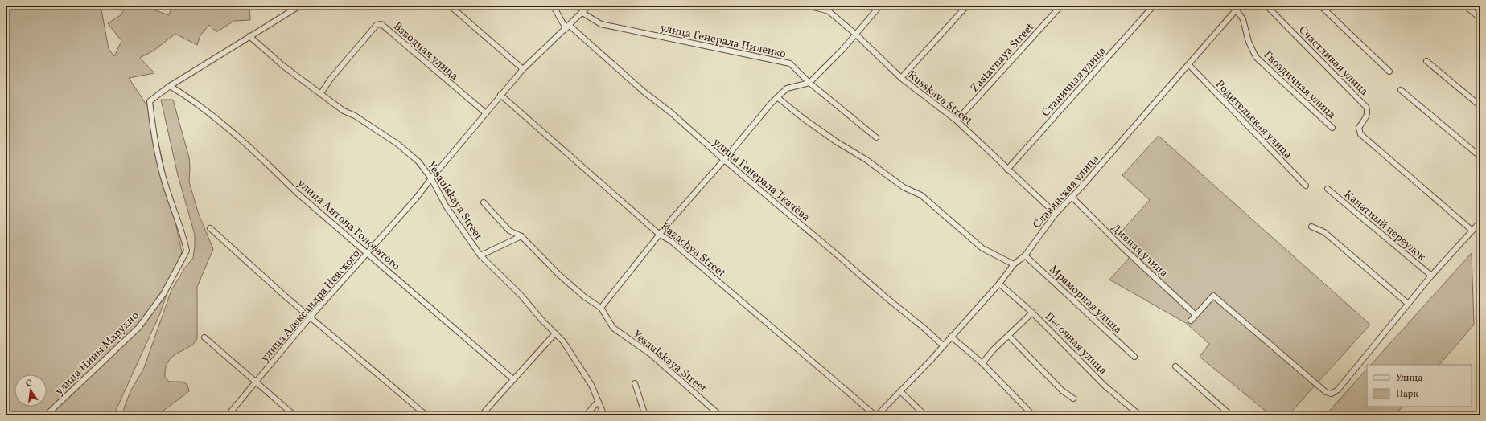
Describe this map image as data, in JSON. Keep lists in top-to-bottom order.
{
  "streets": {
    "street": [
      "улица Генерала Пиленко",
      "Взводная улица",
      "Zastavnaya Street",
      "Счастливая улица",
      "Станичная улица",
      "Гвоздичная улица",
      "Russkaya Street",
      "Родительская улица",
      "улица Генерала Ткачёва",
      "Славянская улица",
      "Yesaulskaya Street",
      "улица Антона Головатого",
      "Канатный переулок",
      "Kazachya Street",
      "Дивная улица",
      "Мраморная улица",
      "улица Александра Невского",
      "Песочная улица",
      "улица Нины Марухно"
    ]
  },
  "crossings": [
    ["улица Генерала Пиленко", "улица Александра Невского"],
    ["Взводная улица", "Yesaulskaya Street"],
    ["Взводная улица", "улица Александра Невского"],
    ["Zastavnaya Street", "Russkaya Street"],
    ["Станичная улица", "Russkaya Street"],
    ["Гвоздичная улица", "Славянская улица"],
    ["Russkaya Street", "Славянская улица"],
    ["Родительская улица", "Славянская улица"],
    ["улица Генерала Ткачёва", "Славянская улица"],
    ["улица Генерала Ткачёва", "улица Александра Невского"],
    ["Славянская улица", "Kazachya Street"],
    ["Славянская улица", "Дивная улица"],
    ["Славянская улица", "Мраморная улица"],
    ["Славянская улица", "Песочная улица"],
    ["Yesaulskaya Street", "улица Александра Невского"],
    ["улица Антона Головатого", "улица Александра Невского"],
    ["улица Антона Головатого", "улица Нины Марухно"],
    ["Kazachya Street", "улица Александра Невского"]
  ],
  "legend": ["Улица", "Парк"],
  "north": "top"
}
